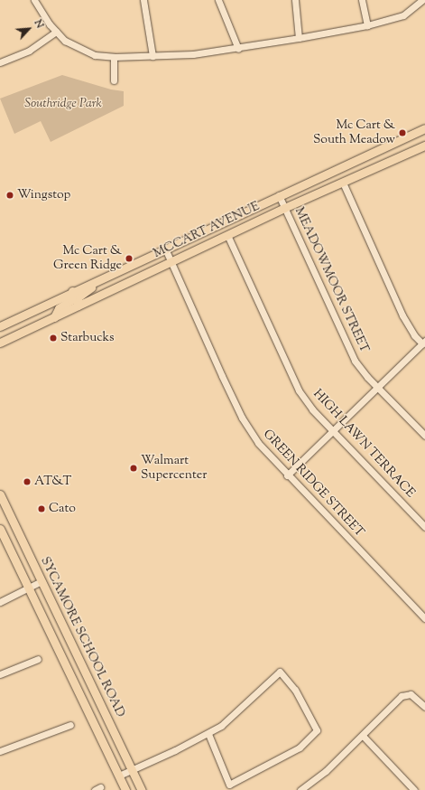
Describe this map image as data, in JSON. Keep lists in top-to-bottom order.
{
  "streets": {
    "main road": ["MCCART AVENUE", "SYCAMORE SCHOOL ROAD"],
    "street": ["MEADOWMOOR STREET", "HIGH LAWN TERRACE", "GREEN RIDGE STREET"]
  },
  "crossings": [
    ["MCCART AVENUE", "MEADOWMOOR STREET"],
    ["MCCART AVENUE", "HIGH LAWN TERRACE"],
    ["MCCART AVENUE", "GREEN RIDGE STREET"]
  ],
  "parks": ["Southridge Park"],
  "places": [
    "Mc Cart & South Meadow",
    "Wingstop",
    "Mc Cart & Green Ridge",
    "Starbucks",
    "Walmart Supercenter",
    "AT&T",
    "Cato"
  ],
  "north": "top right"
}
